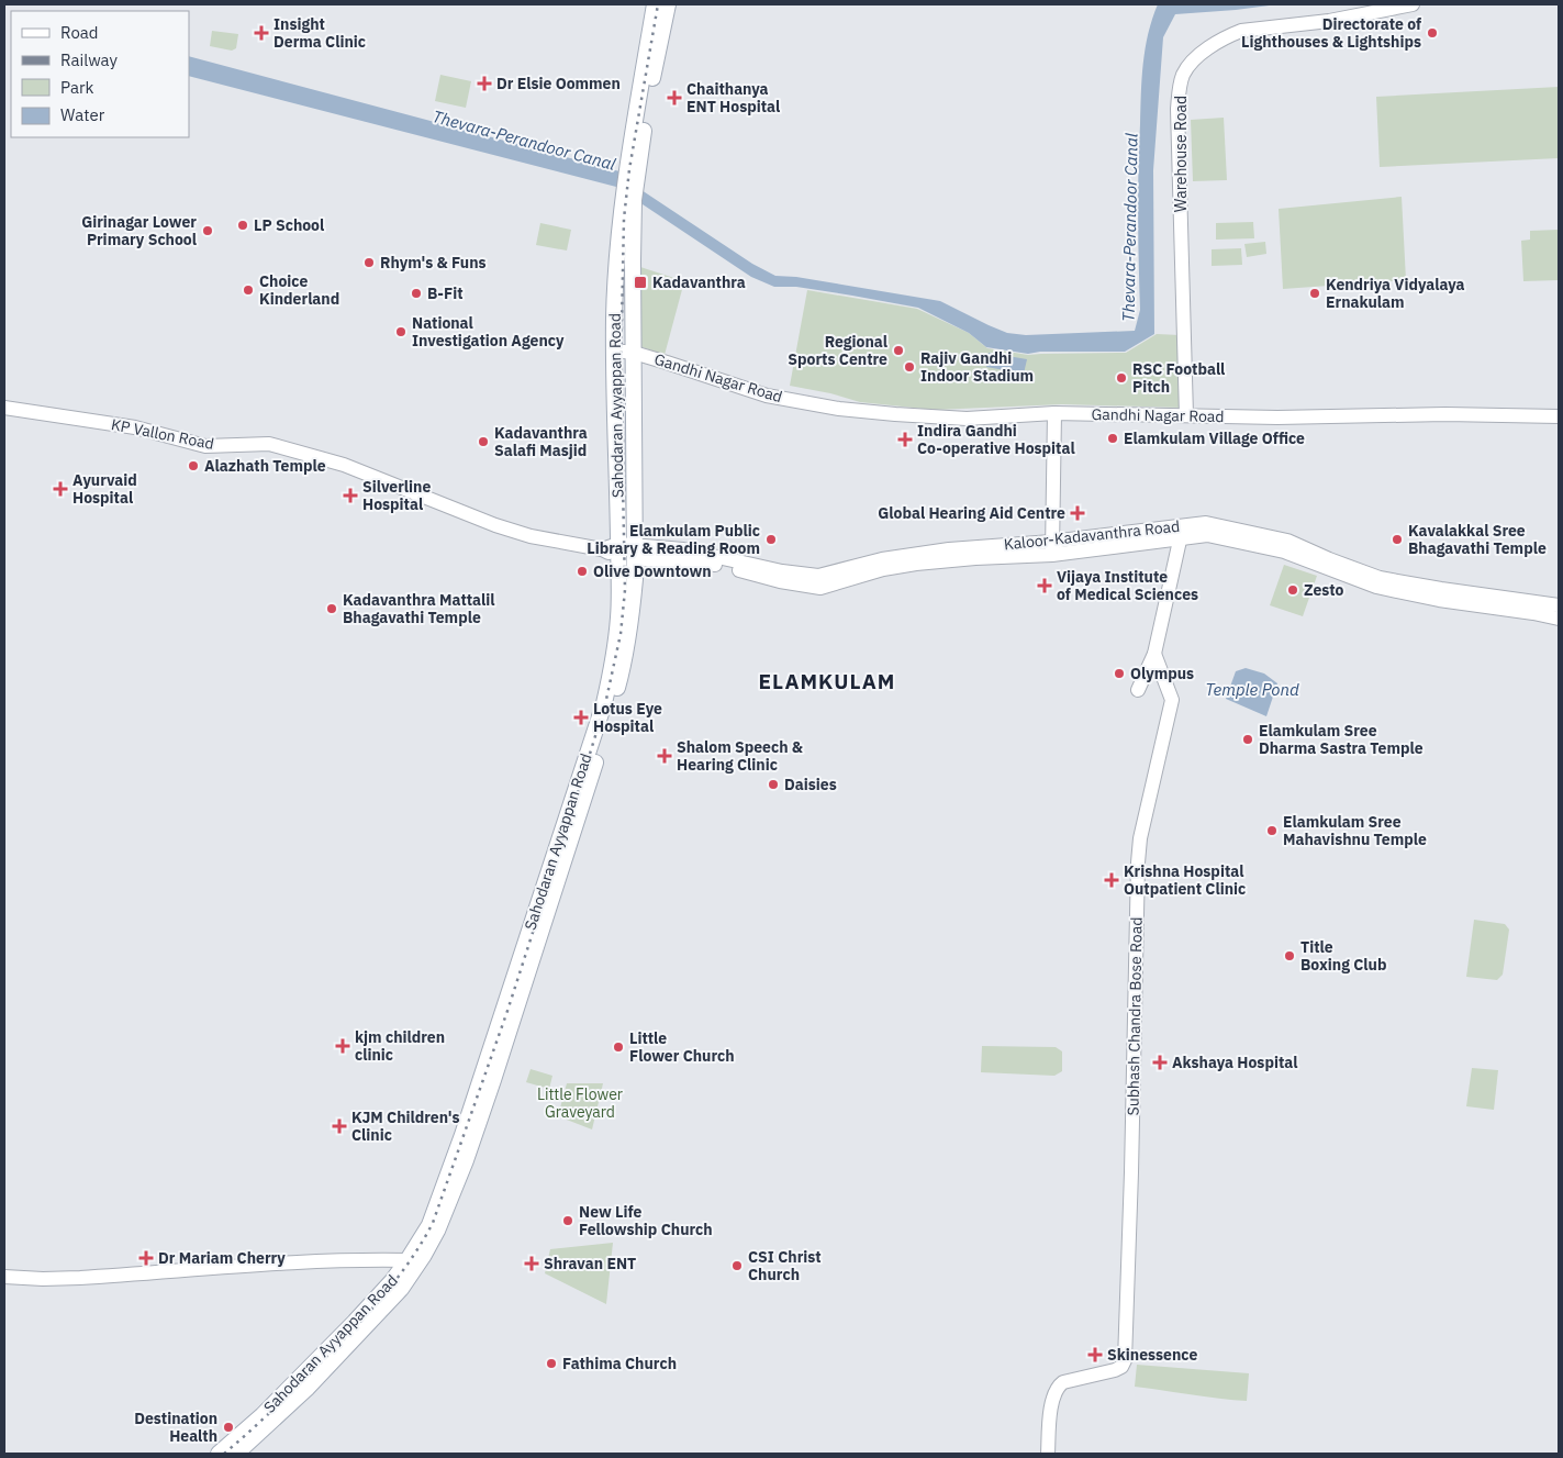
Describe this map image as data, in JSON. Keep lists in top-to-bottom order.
{
  "streets": {
    "main road": ["Sahodaran Ayyappan Road"],
    "street": [
      "Warehouse Road",
      "Gandhi Nagar Road",
      "KP Vallon Road",
      "Kaloor-Kadavanthra Road",
      "Subhash Chandra Bose Road"
    ]
  },
  "crossings": [
    ["Warehouse Road", "Gandhi Nagar Road"],
    ["Gandhi Nagar Road", "Sahodaran Ayyappan Road"],
    ["Sahodaran Ayyappan Road", "KP Vallon Road"],
    ["Sahodaran Ayyappan Road", "Kaloor-Kadavanthra Road"]
  ],
  "districts": ["ELAMKULAM"],
  "water": ["Thevara-Perandoor Canal", "Temple Pond"],
  "parks": ["Little Flower Graveyard"],
  "places": {
    "health": [
      "Insight Derma Clinic",
      "Dr Elsie Oommen",
      "Chaithanya ENT Hospital",
      "Indira Gandhi Co-operative Hospital",
      "Ayurvaid Hospital",
      "Silverline Hospital",
      "Global Hearing Aid Centre",
      "Vijaya Institute of Medical Sciences",
      "Lotus Eye Hospital",
      "Shalom Speech & Hearing Clinic",
      "Krishna Hospital Outpatient Clinic",
      "kjm children clinic",
      "Akshaya Hospital",
      "KJM Children's Clinic",
      "Dr Mariam Cherry",
      "Shravan ENT",
      "Skinessence"
    ],
    "other": [
      "Directorate of Lighthouses & Lightships",
      "LP School",
      "Girinagar Lower Primary School",
      "Rhym's & Funs",
      "Choice Kinderland",
      "B-Fit",
      "Kendriya Vidyalaya Ernakulam",
      "National Investigation Agency",
      "Regional Sports Centre",
      "Rajiv Gandhi Indoor Stadium",
      "RSC Football Pitch",
      "Elamkulam Village Office",
      "Kadavanthra Salafi Masjid",
      "Alazhath Temple",
      "Elamkulam Public Library & Reading Room",
      "Kavalakkal Sree Bhagavathi Temple",
      "Olive Downtown",
      "Zesto",
      "Kadavanthra Mattalil Bhagavathi Temple",
      "Olympus",
      "Elamkulam Sree Dharma Sastra Temple",
      "Daisies",
      "Elamkulam Sree Mahavishnu Temple",
      "Title Boxing Club",
      "Little Flower Church",
      "New Life Fellowship Church",
      "CSI Christ Church",
      "Fathima Church",
      "Destination Health"
    ],
    "transit": ["Kadavanthra"]
  },
  "legend": [
    "Road",
    "Railway",
    "Park",
    "Water"
  ]
}
